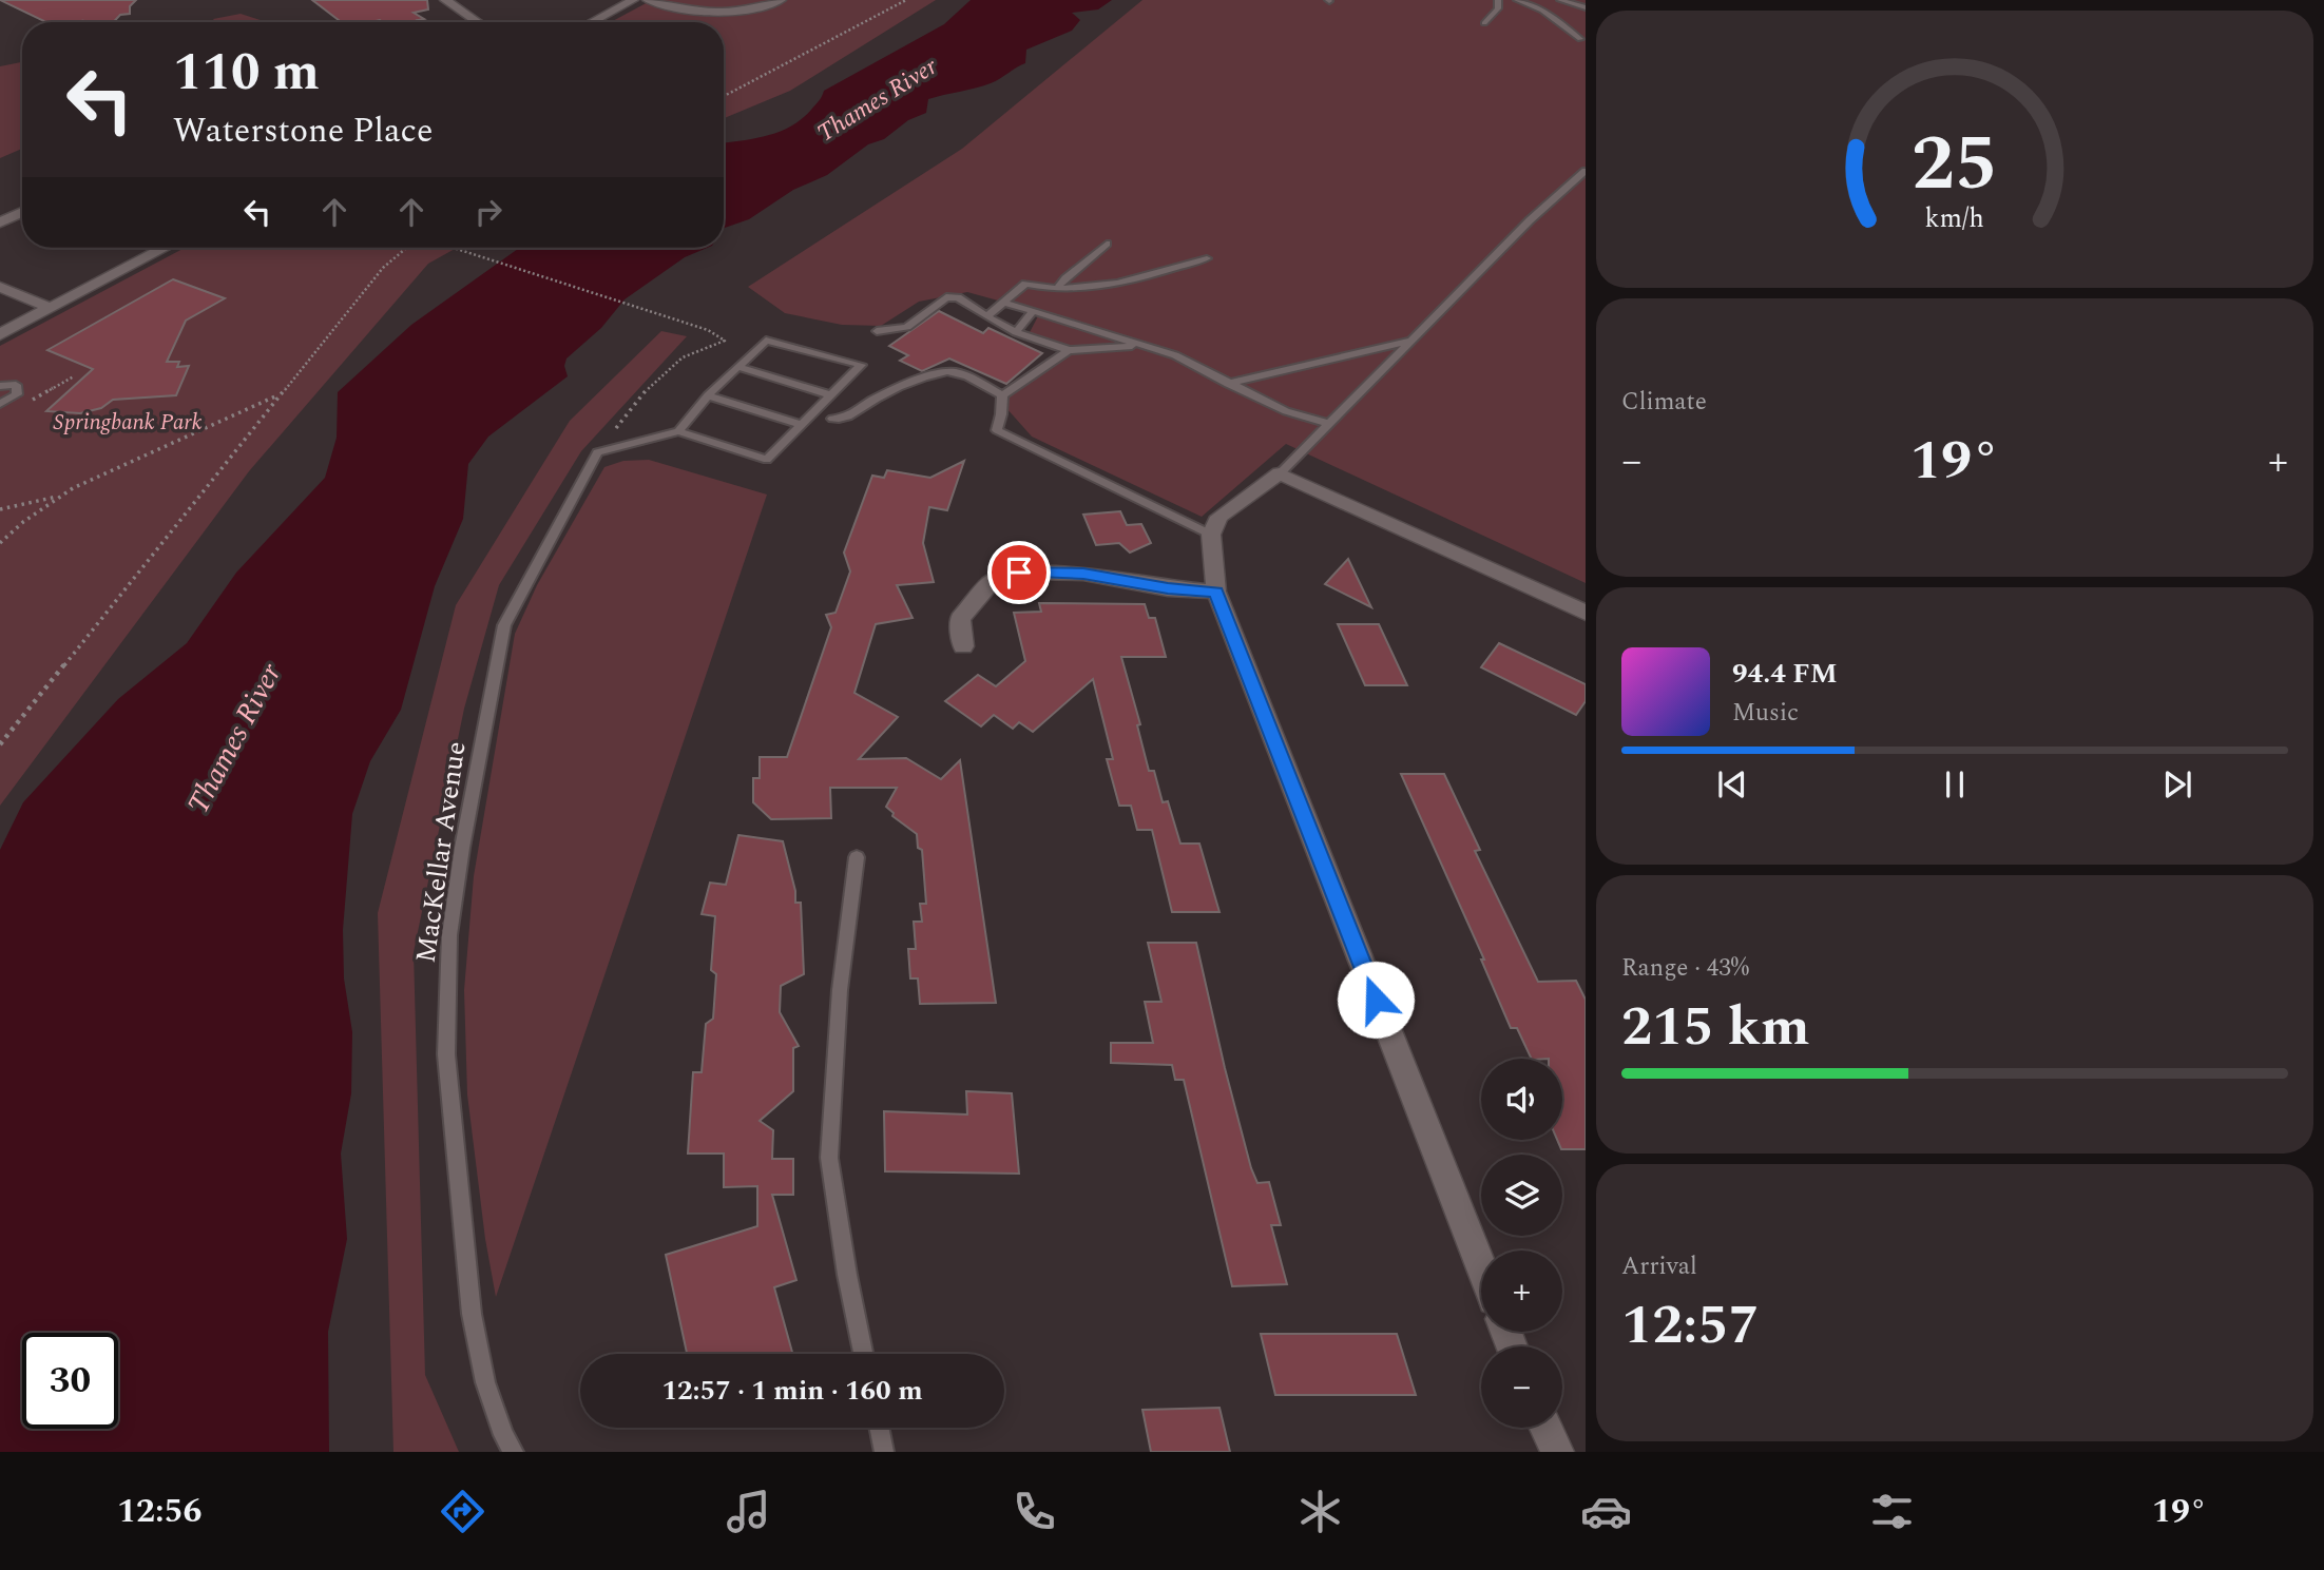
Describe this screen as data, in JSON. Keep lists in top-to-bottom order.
{
  "streets": {
    "lane": ["MacKellar Avenue"]
  },
  "water": ["Thames River"],
  "parks": ["Springbank Park"],
  "page": {
    "turn": ["110 m", "Waterstone Place"],
    "tile": [
      "Climate",
      ["Range · 43%", "215 km"],
      ["Arrival", "12:57"]
    ],
    "heat": ["−", "19°", "+"],
    "song": ["94.4 FM", "Music"],
    "map_buttons": ["+", "−"],
    "limit": "30",
    "trip": "12:57 · 1 min · 160 m",
    "tabs": ["12:56", "19°"],
    "gauge": ["25", "km/h"]
  }
}
